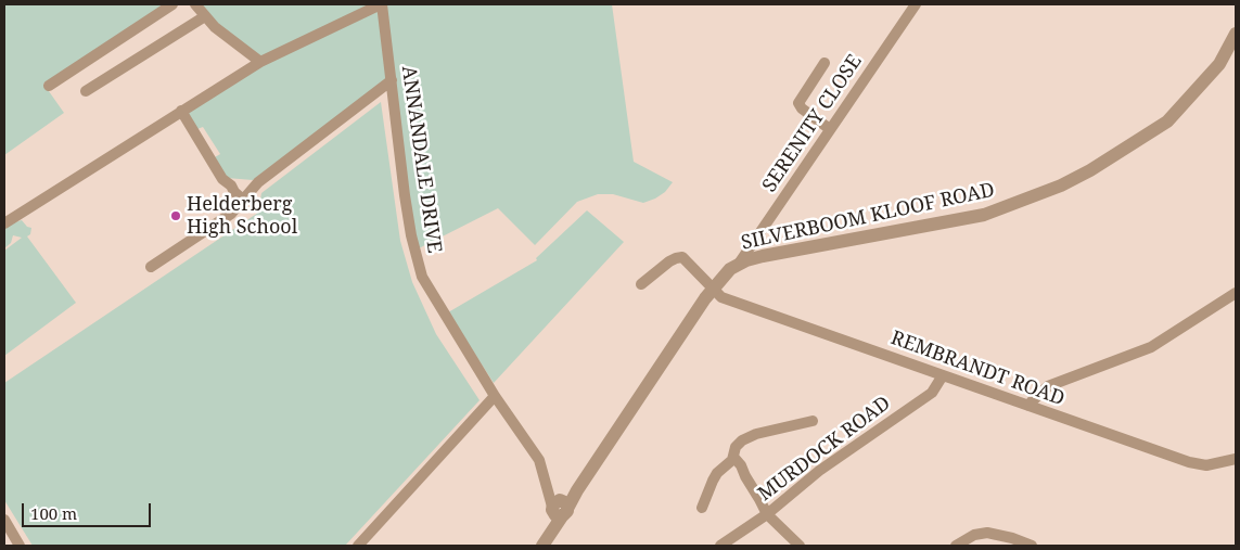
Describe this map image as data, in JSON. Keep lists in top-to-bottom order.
{
  "streets": {
    "street": [
      "SERENITY CLOSE",
      "ANNANDALE DRIVE",
      "SILVERBOOM KLOOF ROAD",
      "REMBRANDT ROAD",
      "MURDOCK ROAD"
    ]
  },
  "crossings": [
    ["SERENITY CLOSE", "SILVERBOOM KLOOF ROAD"],
    ["ANNANDALE DRIVE", "SILVERBOOM KLOOF ROAD"],
    ["SILVERBOOM KLOOF ROAD", "REMBRANDT ROAD"],
    ["REMBRANDT ROAD", "MURDOCK ROAD"]
  ],
  "places": ["Helderberg High School"],
  "scale_bar": "100 m"
}
